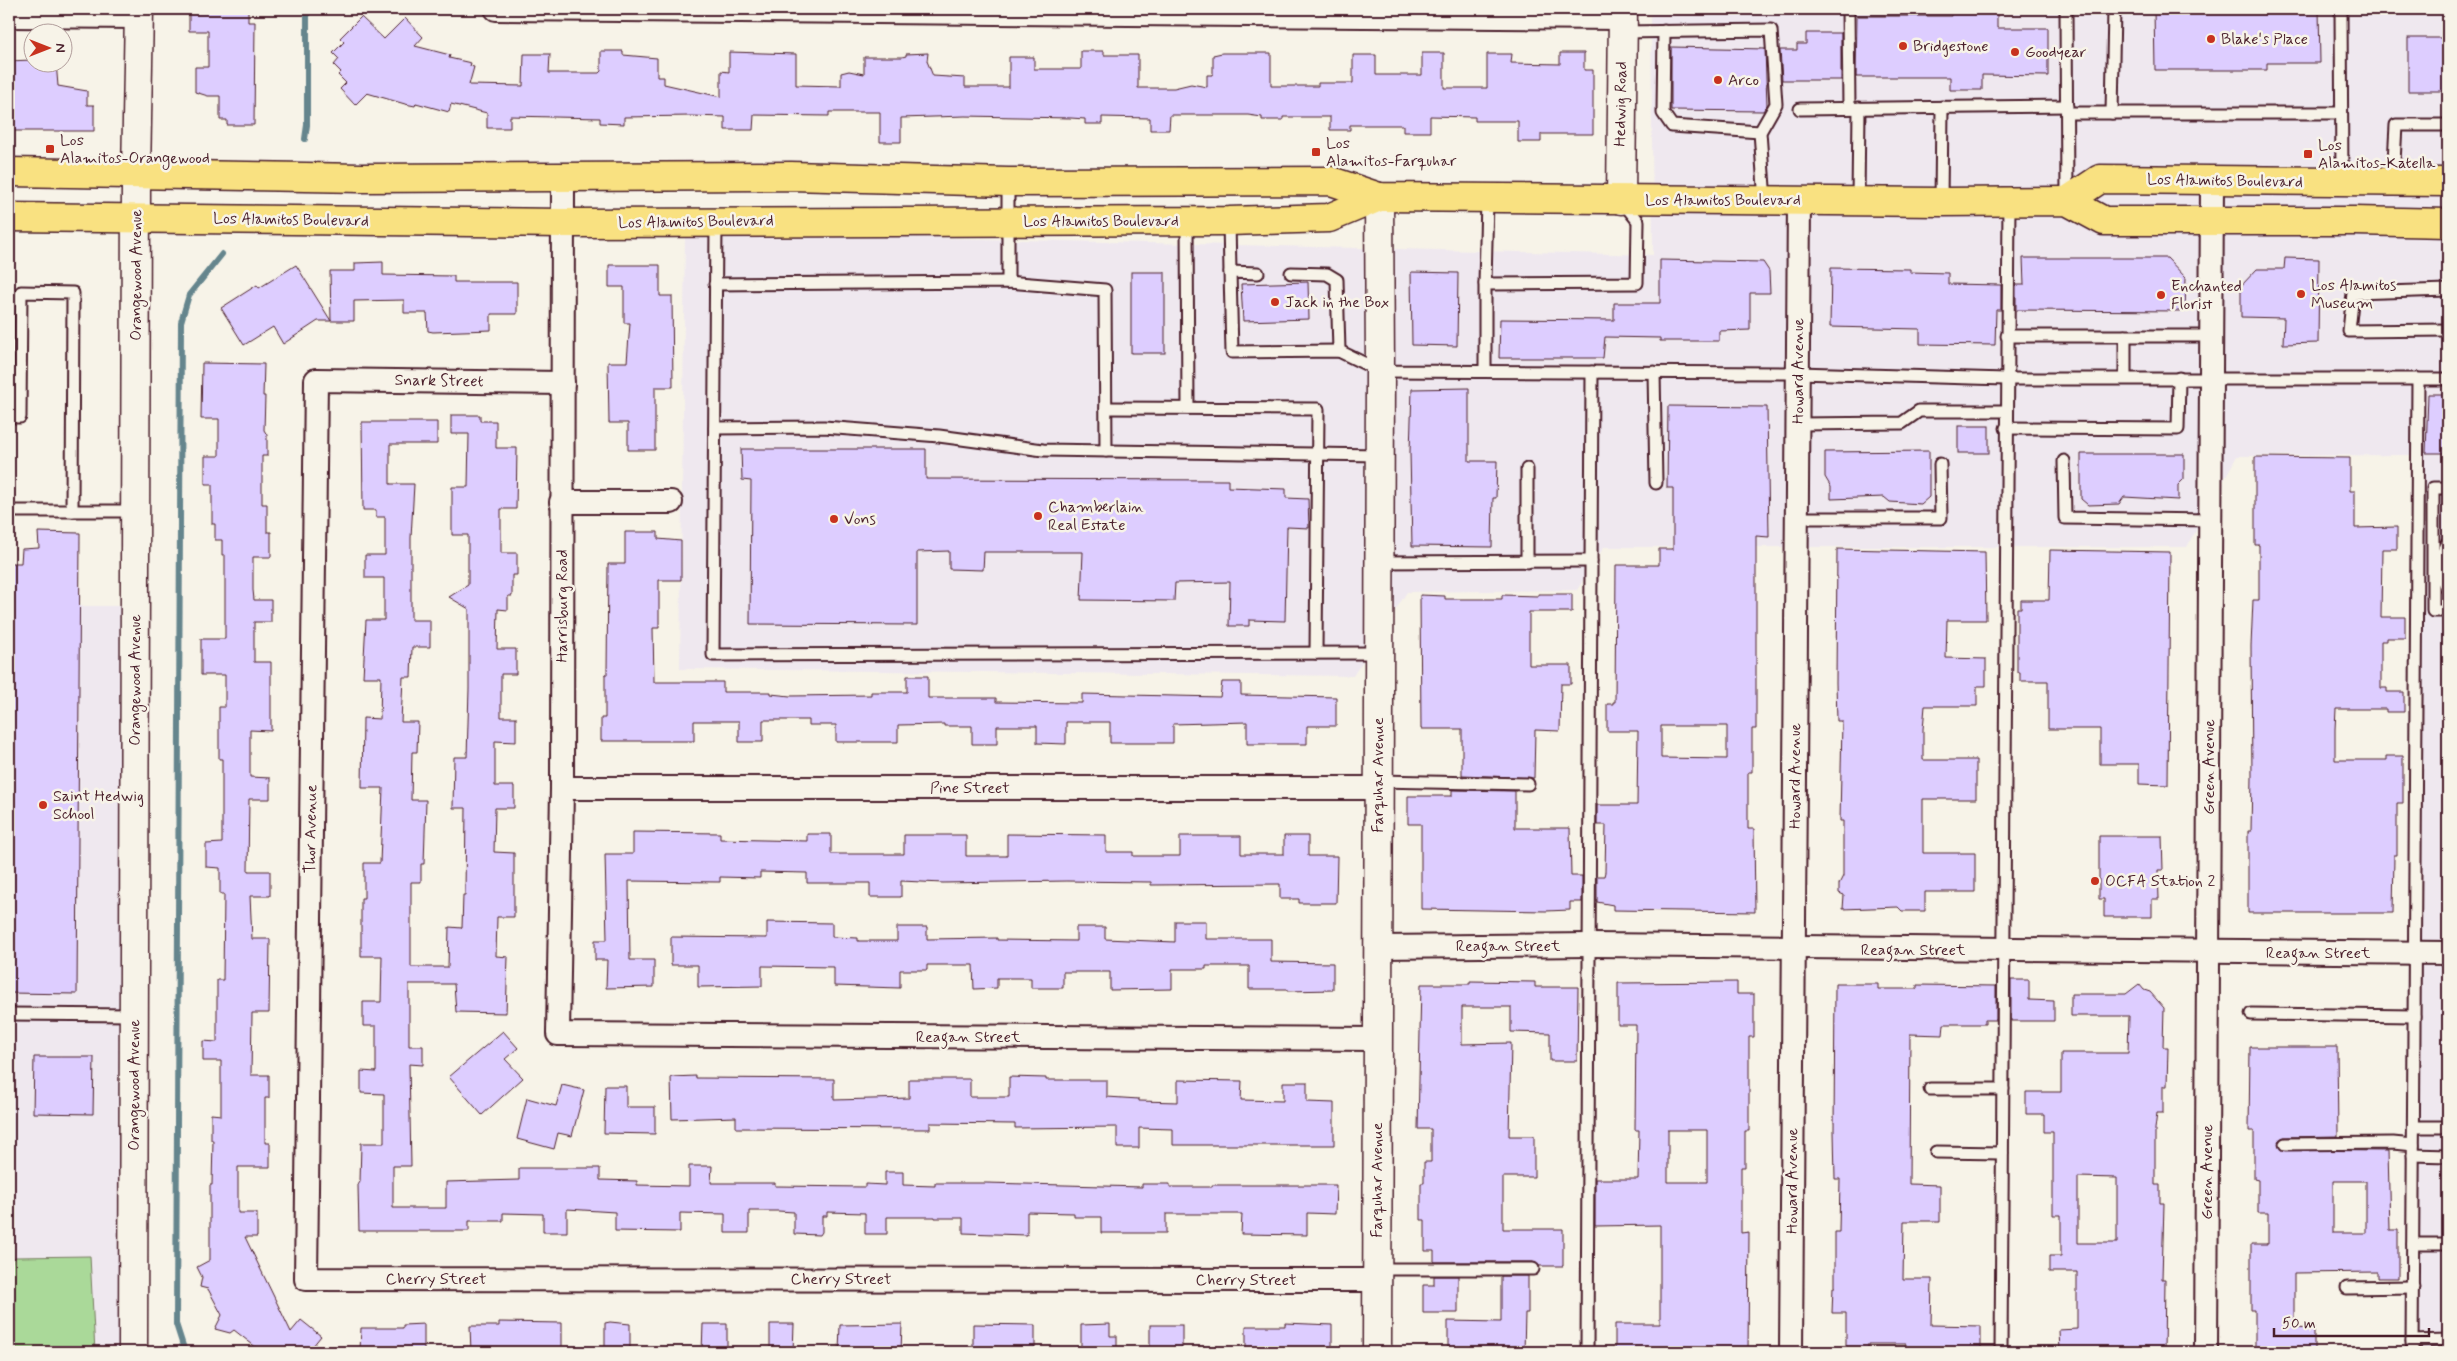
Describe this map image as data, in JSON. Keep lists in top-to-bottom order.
{
  "streets": {
    "main road": ["Los Alamitos Boulevard"],
    "street": [
      "Hedwig Road",
      "Orangewood Avenue",
      "Howard Avenue",
      "Snark Street",
      "Harrisburg Road",
      "Green Avenue",
      "Farquhar Avenue",
      "Pine Street",
      "Thor Avenue",
      "Reagan Street",
      "Cherry Street"
    ]
  },
  "crossings": [
    ["Hedwig Road", "Los Alamitos Boulevard"],
    ["Los Alamitos Boulevard", "Orangewood Avenue"],
    ["Los Alamitos Boulevard", "Howard Avenue"],
    ["Los Alamitos Boulevard", "Harrisburg Road"],
    ["Los Alamitos Boulevard", "Green Avenue"],
    ["Los Alamitos Boulevard", "Farquhar Avenue"],
    ["Howard Avenue", "Reagan Street"],
    ["Snark Street", "Harrisburg Road"],
    ["Snark Street", "Thor Avenue"],
    ["Harrisburg Road", "Pine Street"],
    ["Harrisburg Road", "Reagan Street"],
    ["Green Avenue", "Reagan Street"],
    ["Farquhar Avenue", "Pine Street"],
    ["Farquhar Avenue", "Reagan Street"],
    ["Farquhar Avenue", "Cherry Street"],
    ["Thor Avenue", "Cherry Street"]
  ],
  "places": {
    "other": [
      "Blake's Place",
      "Bridgestone",
      "Goodyear",
      "Arco",
      "Los Alamitos Museum",
      "Enchanted Florist",
      "Jack in the Box",
      "Chamberlain Real Estate",
      "Vons",
      "Saint Hedwig School",
      "OCFA Station 2"
    ],
    "transit": ["Los Alamitos-Orangewood", "Los Alamitos-Farquhar", "Los Alamitos-Katella"]
  },
  "scale_bar": "50 m",
  "north": "right"
}
